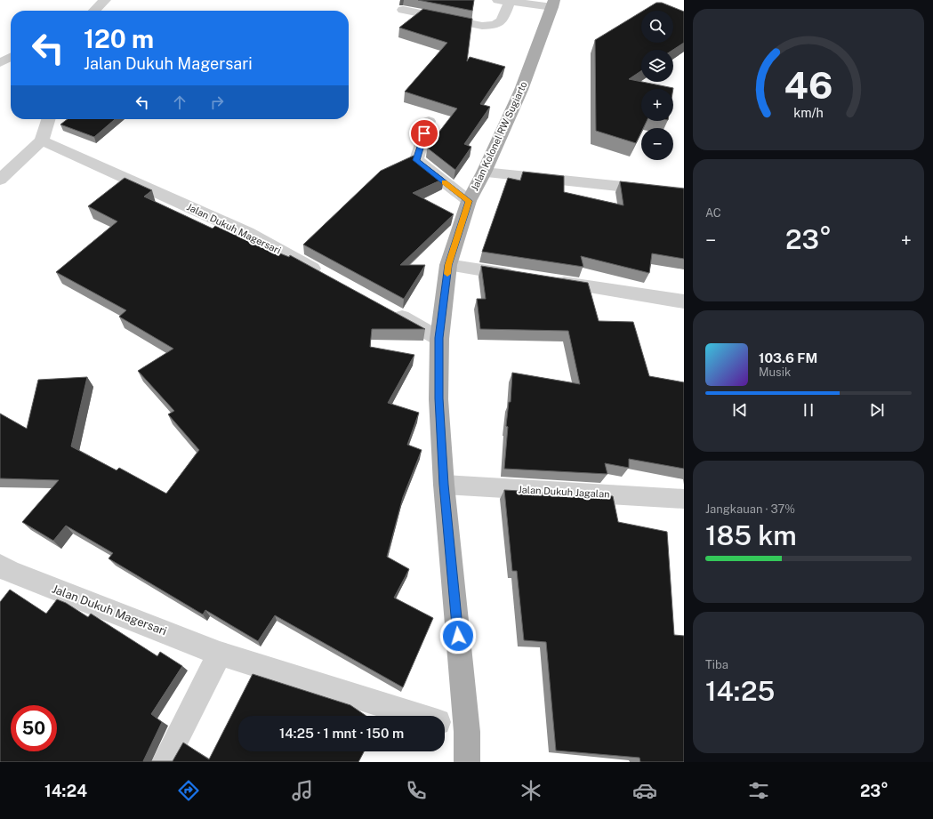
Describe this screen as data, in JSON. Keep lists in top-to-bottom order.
{
  "streets": {
    "main road": ["Jalan Kolonel RW Sugiarto"],
    "street": ["Jalan Dukuh Magersari", "Jalan Dukuh Jagalan"]
  },
  "crossings": [
    ["Jalan Kolonel RW Sugiarto", "Jalan Dukuh Magersari"],
    ["Jalan Kolonel RW Sugiarto", "Jalan Dukuh Jagalan"]
  ],
  "page": {
    "map_buttons": ["+", "−"],
    "turn": ["120 m", "Jalan Dukuh Magersari"],
    "tile": [
      "AC",
      ["Jangkauan · 37%", "185 km"],
      ["Tiba", "14:25"]
    ],
    "heat": ["−", "23°", "+"],
    "song": ["103.6 FM", "Musik"],
    "limit": "50",
    "trip": "14:25 · 1 mnt · 150 m",
    "tabs": ["14:24", "23°"],
    "gauge": ["46", "km/h"]
  }
}
